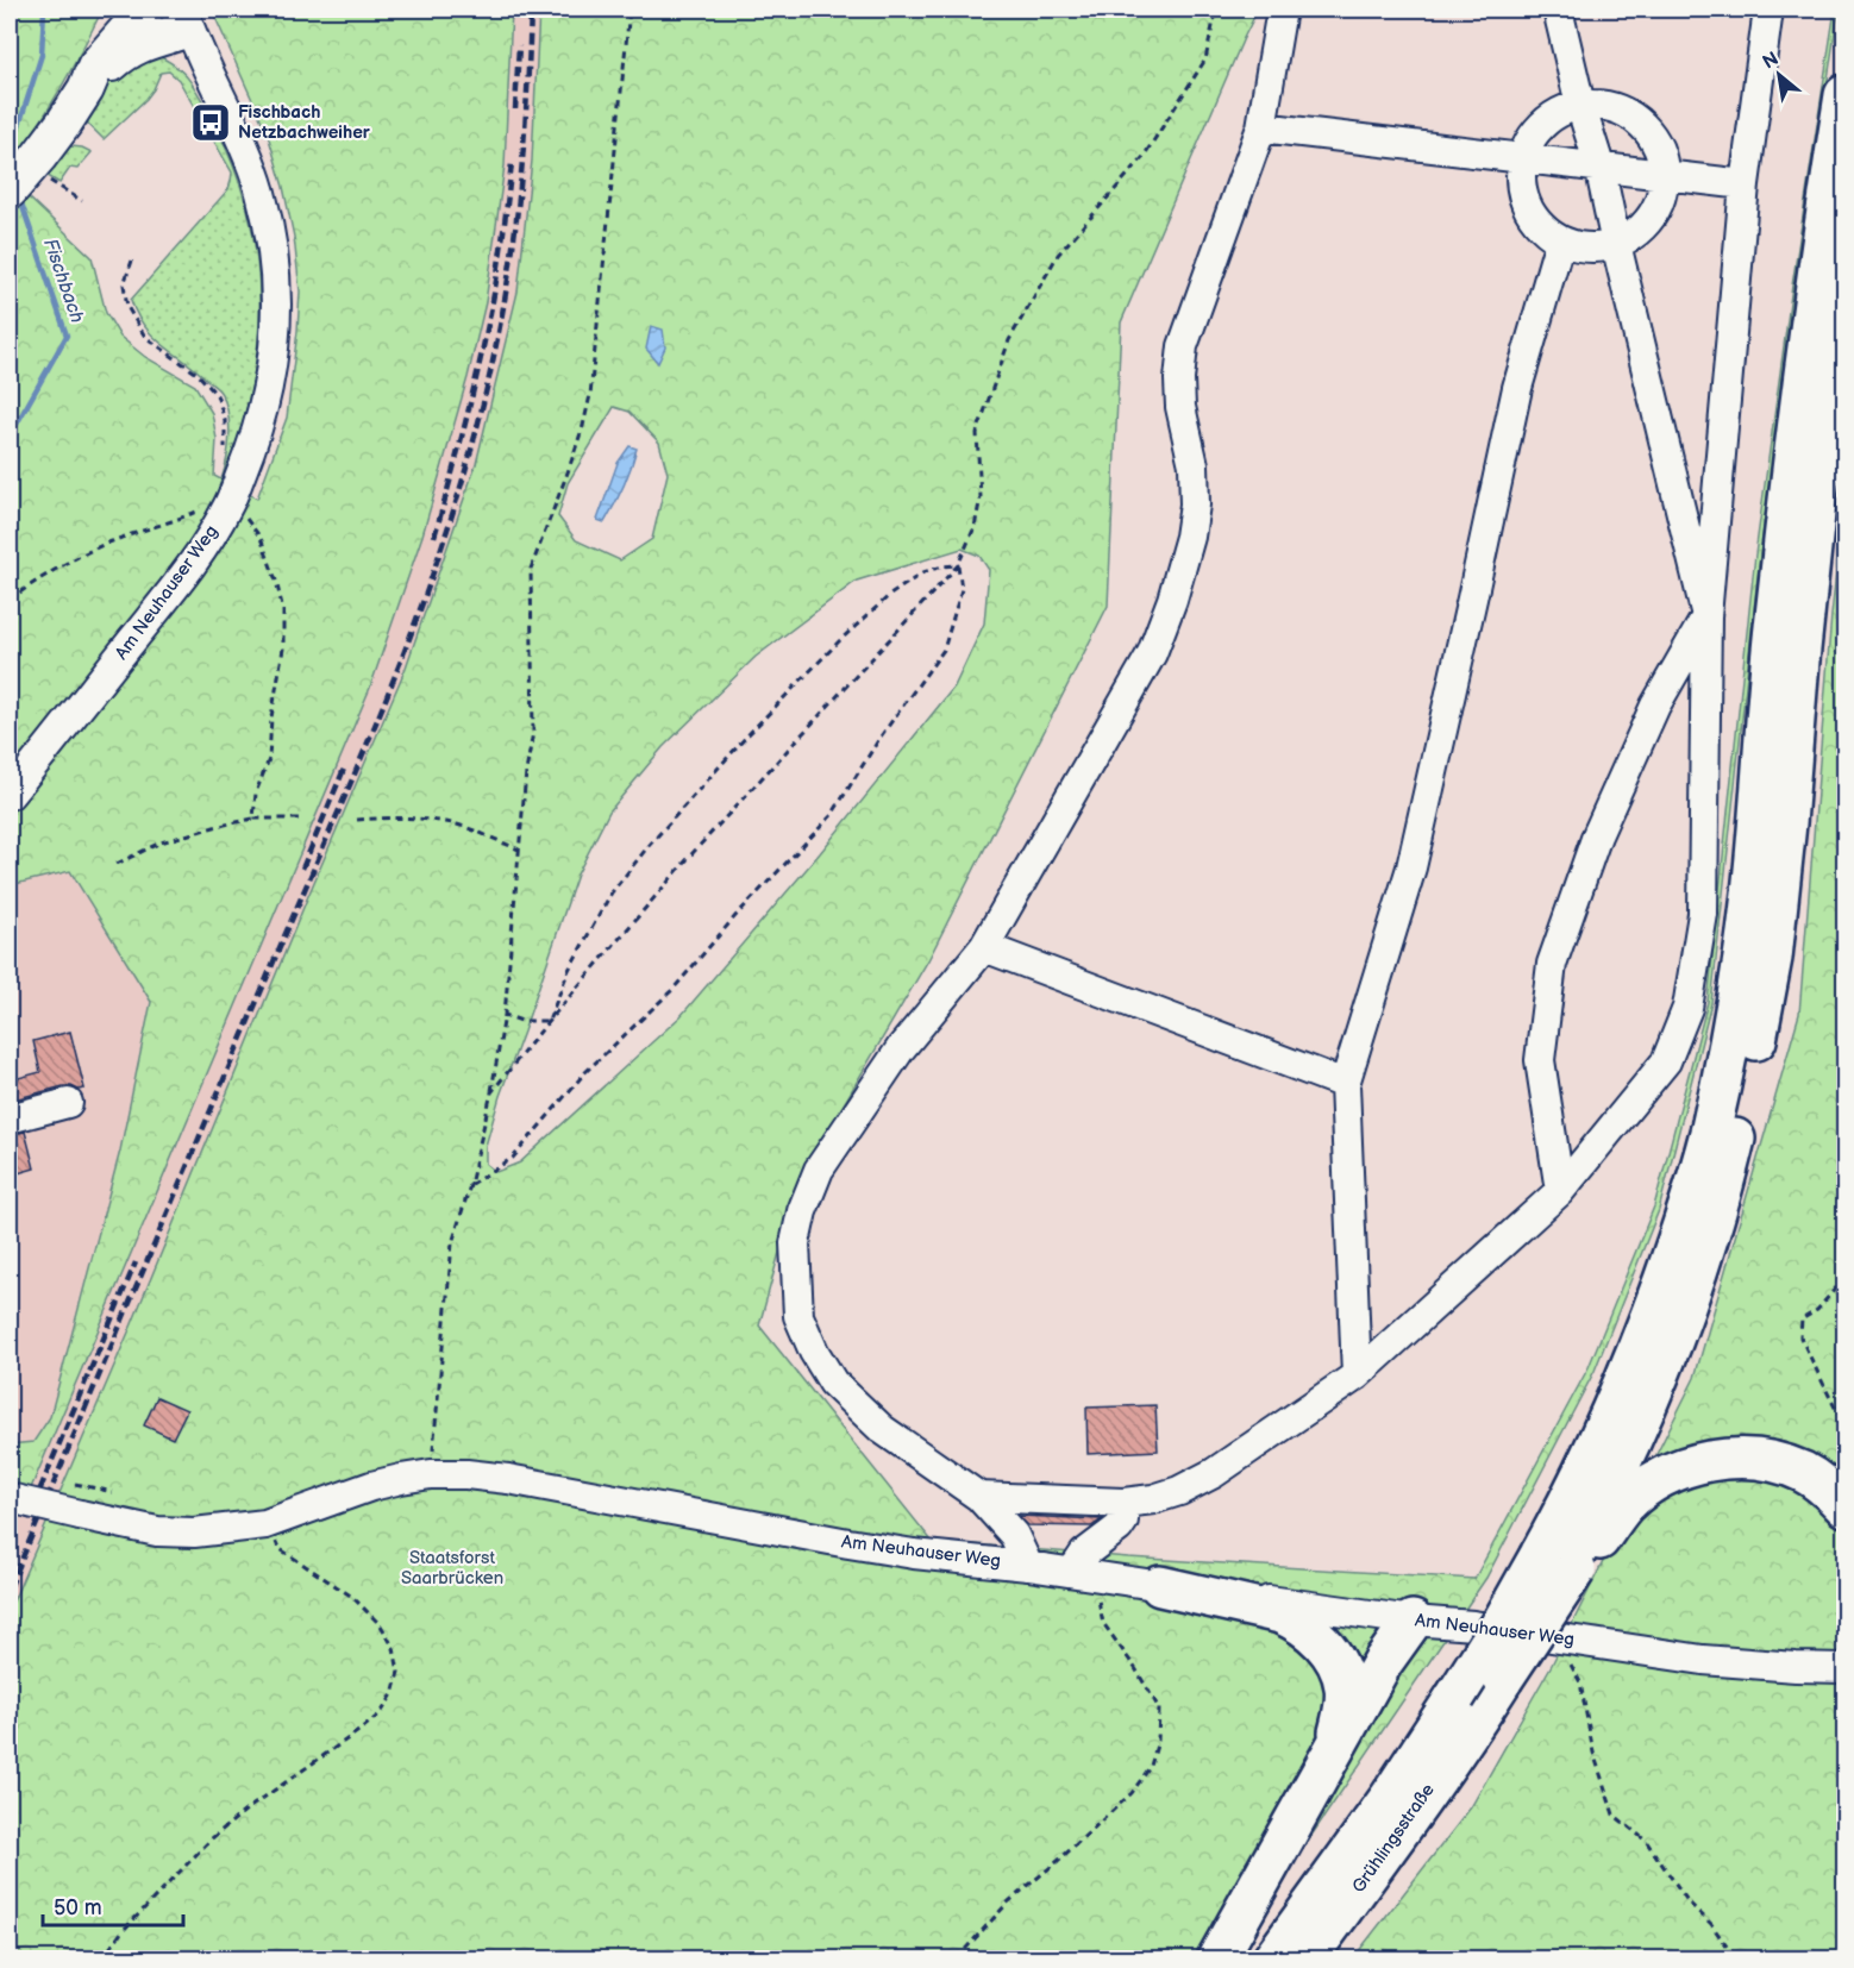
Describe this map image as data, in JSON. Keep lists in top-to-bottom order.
{
  "streets": {
    "highway": ["Grühlingsstraße"],
    "street": ["Am Neuhauser Weg"]
  },
  "water": ["Fischbach"],
  "parks": ["Staatsforst Saarbrücken"],
  "places": {
    "bus stop": ["Fischbach Netzbachweiher"]
  },
  "scale_bar": "50 m",
  "north": "top left"
}
